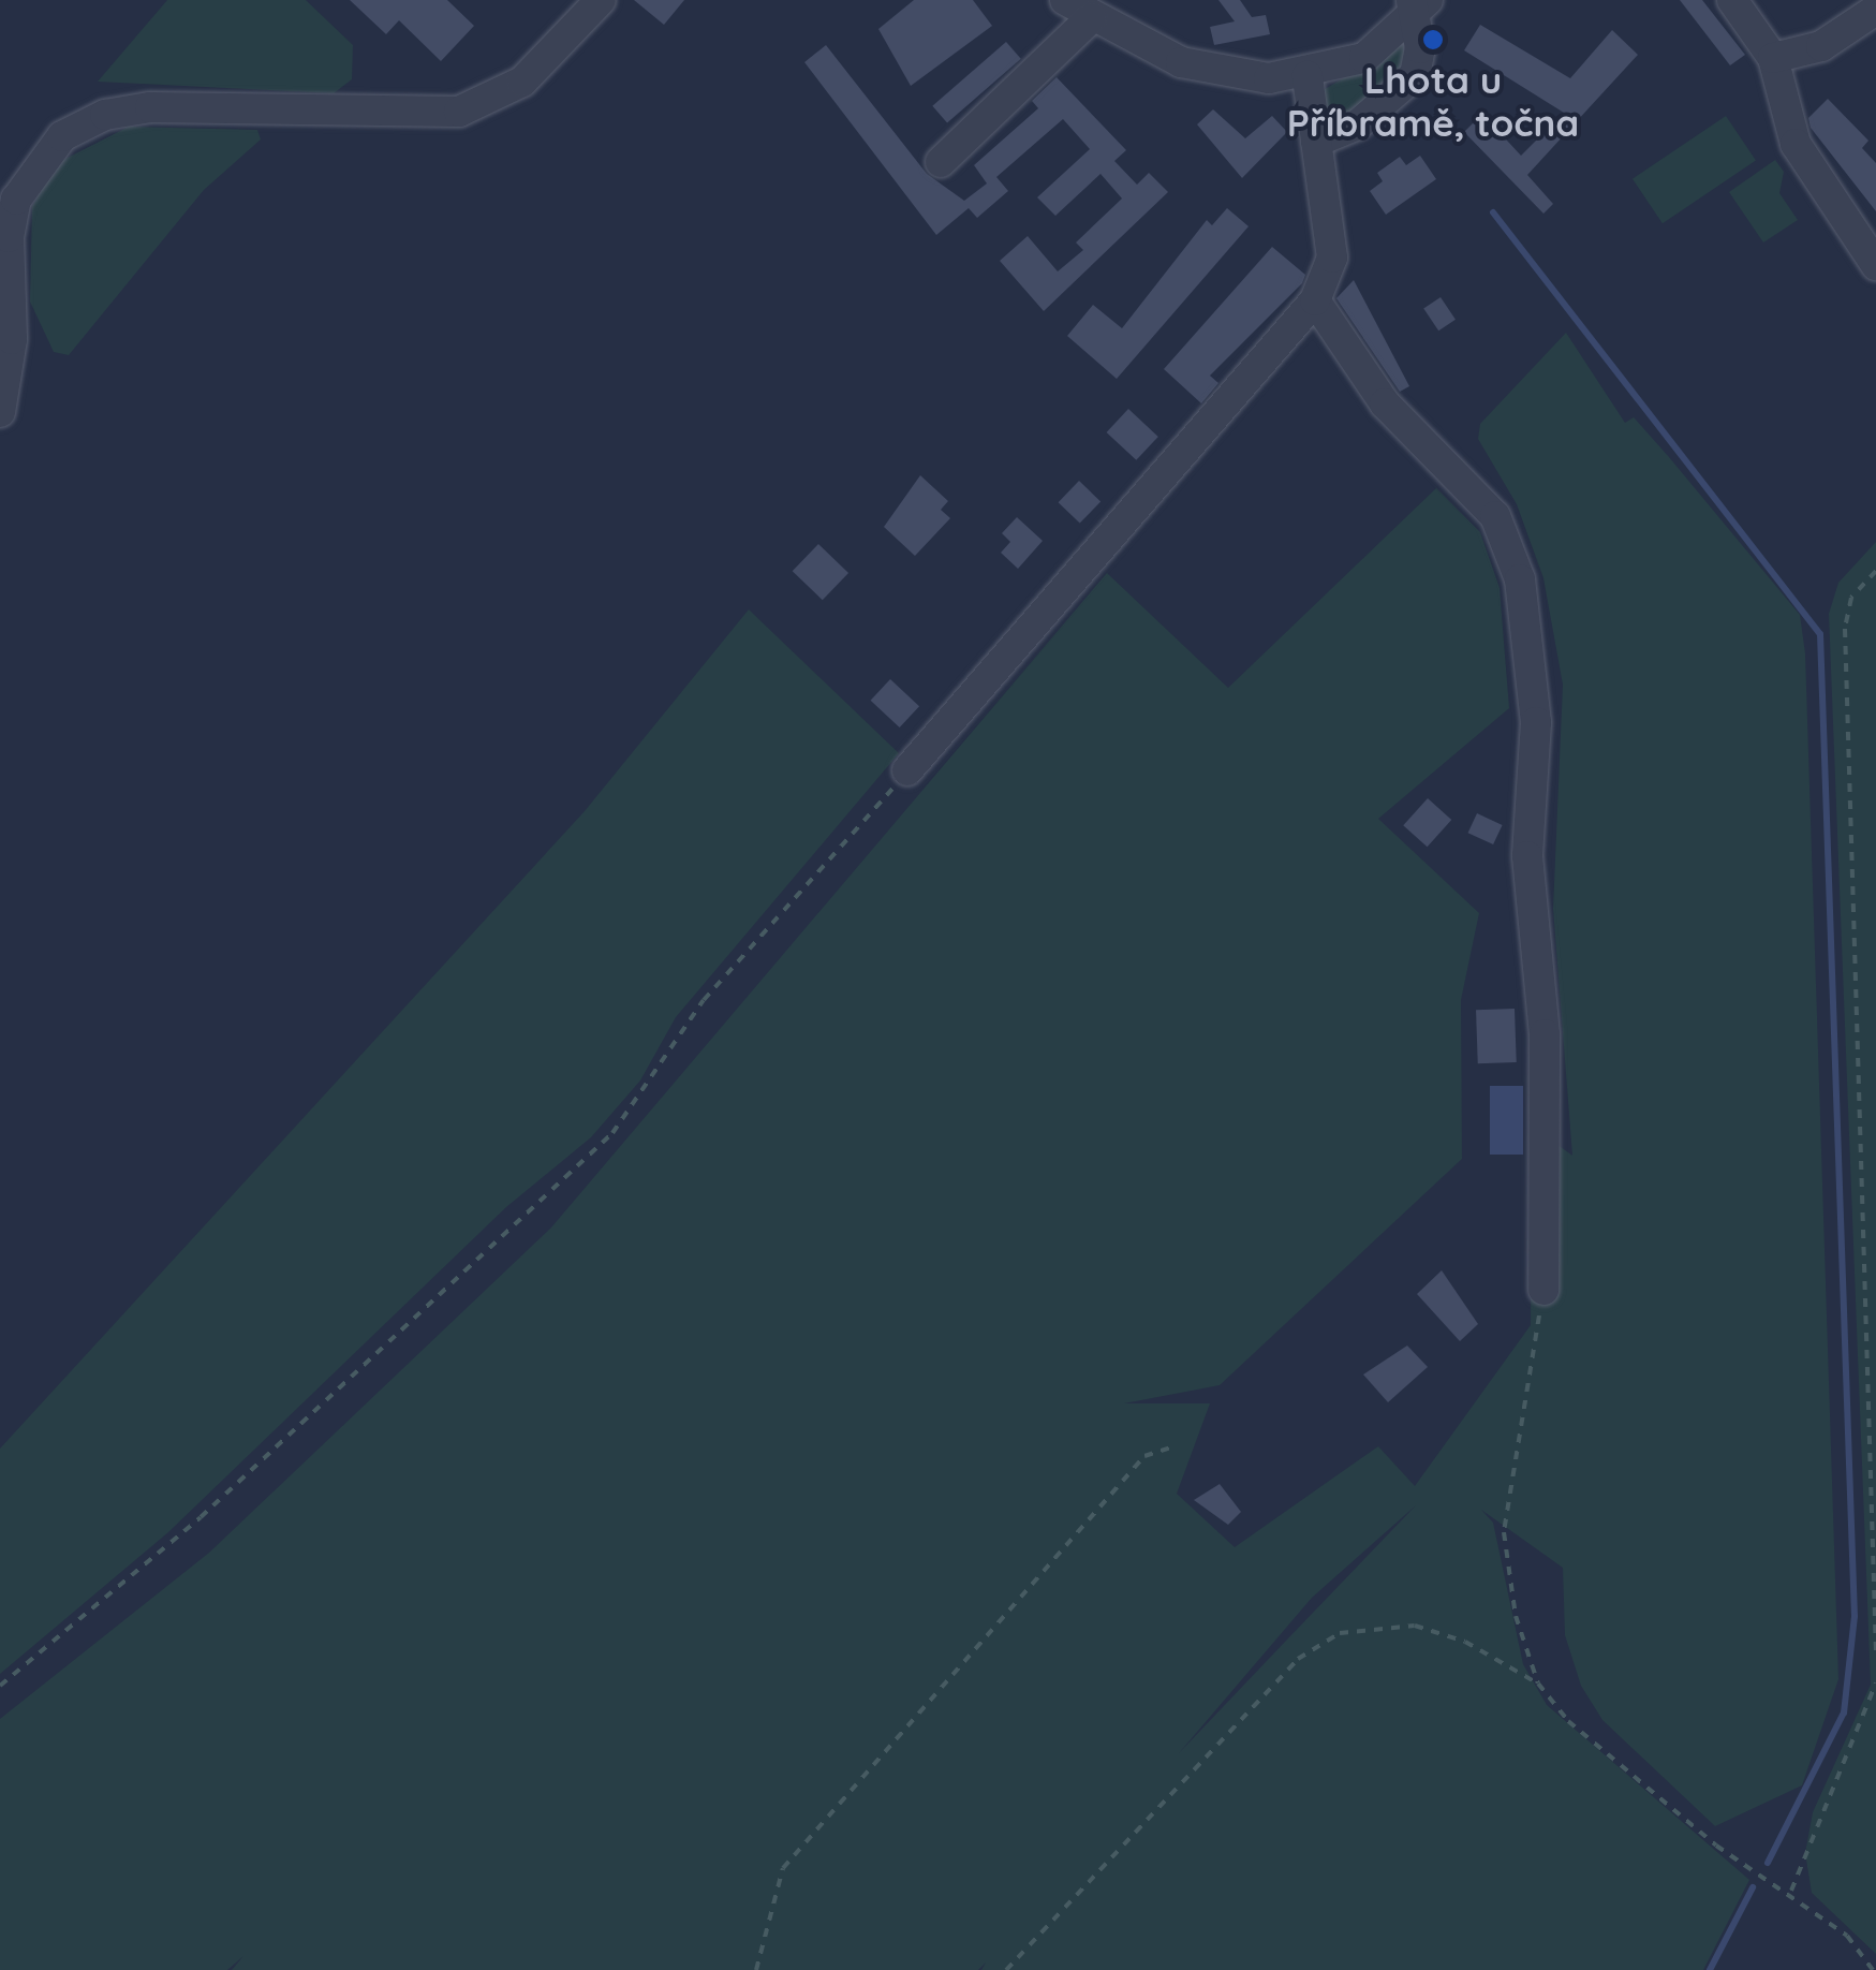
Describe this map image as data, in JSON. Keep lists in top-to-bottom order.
{
  "places": ["Lhota u Příbramě, točna"]
}
